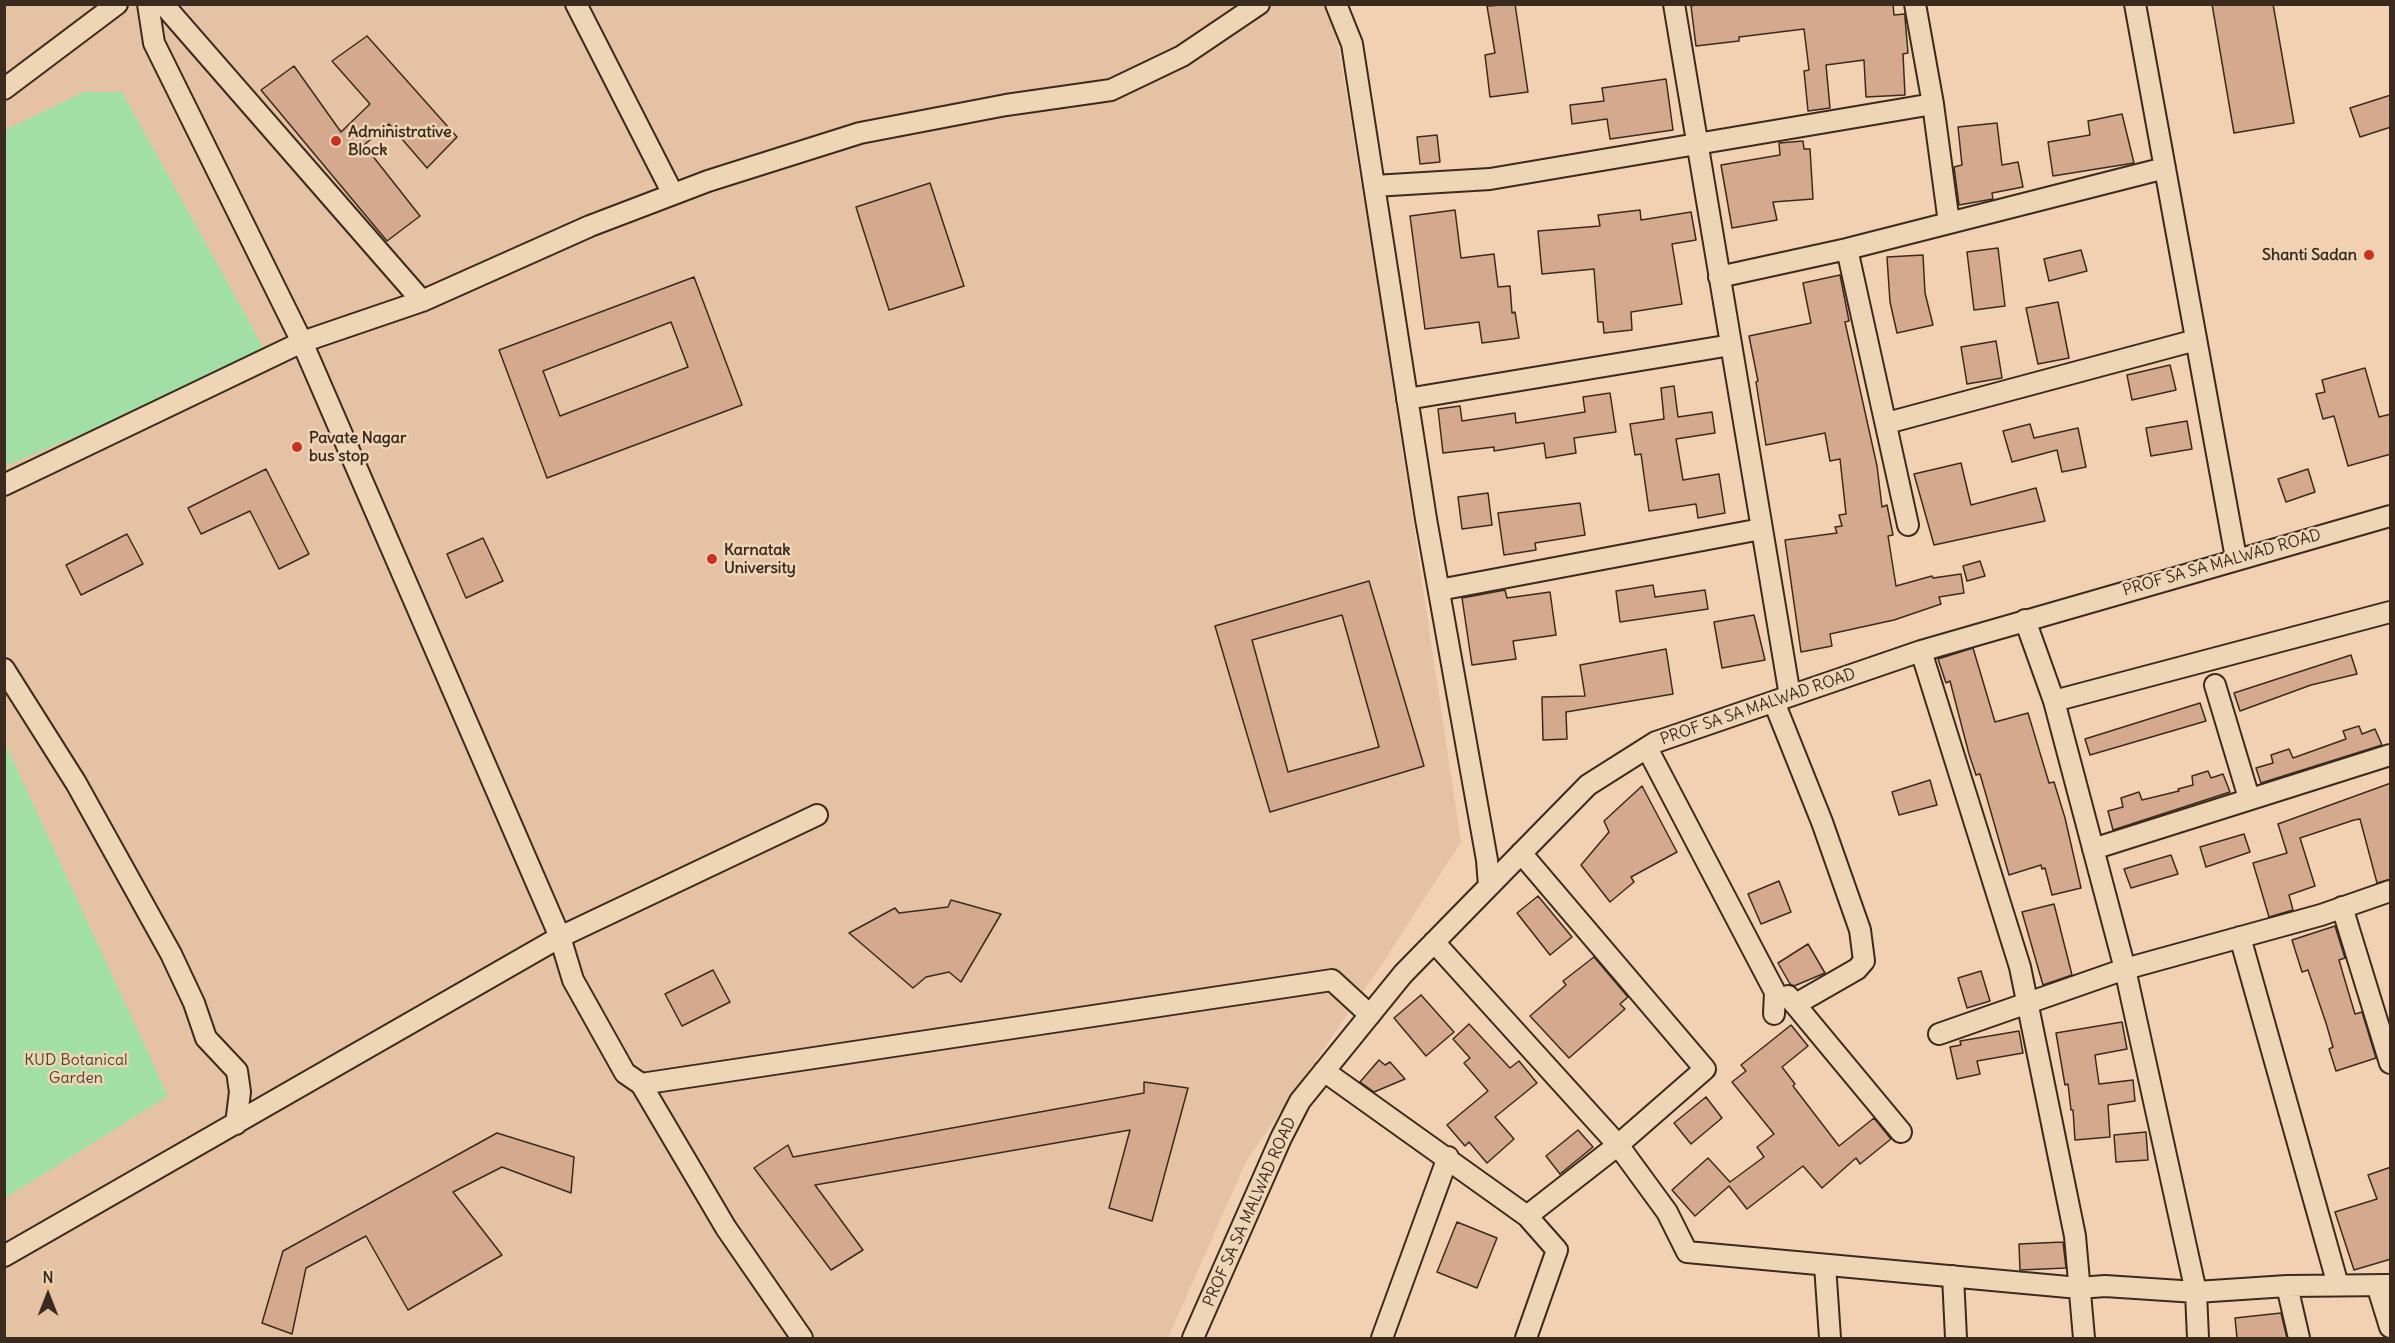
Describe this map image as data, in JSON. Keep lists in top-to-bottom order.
{
  "streets": {
    "street": ["PROF SA SA MALWAD ROAD"]
  },
  "parks": ["KUD Botanical Garden"],
  "places": [
    "Administrative Block",
    "Shanti Sadan",
    "Pavate Nagar bus stop",
    "Karnatak University"
  ],
  "north": "top"
}
